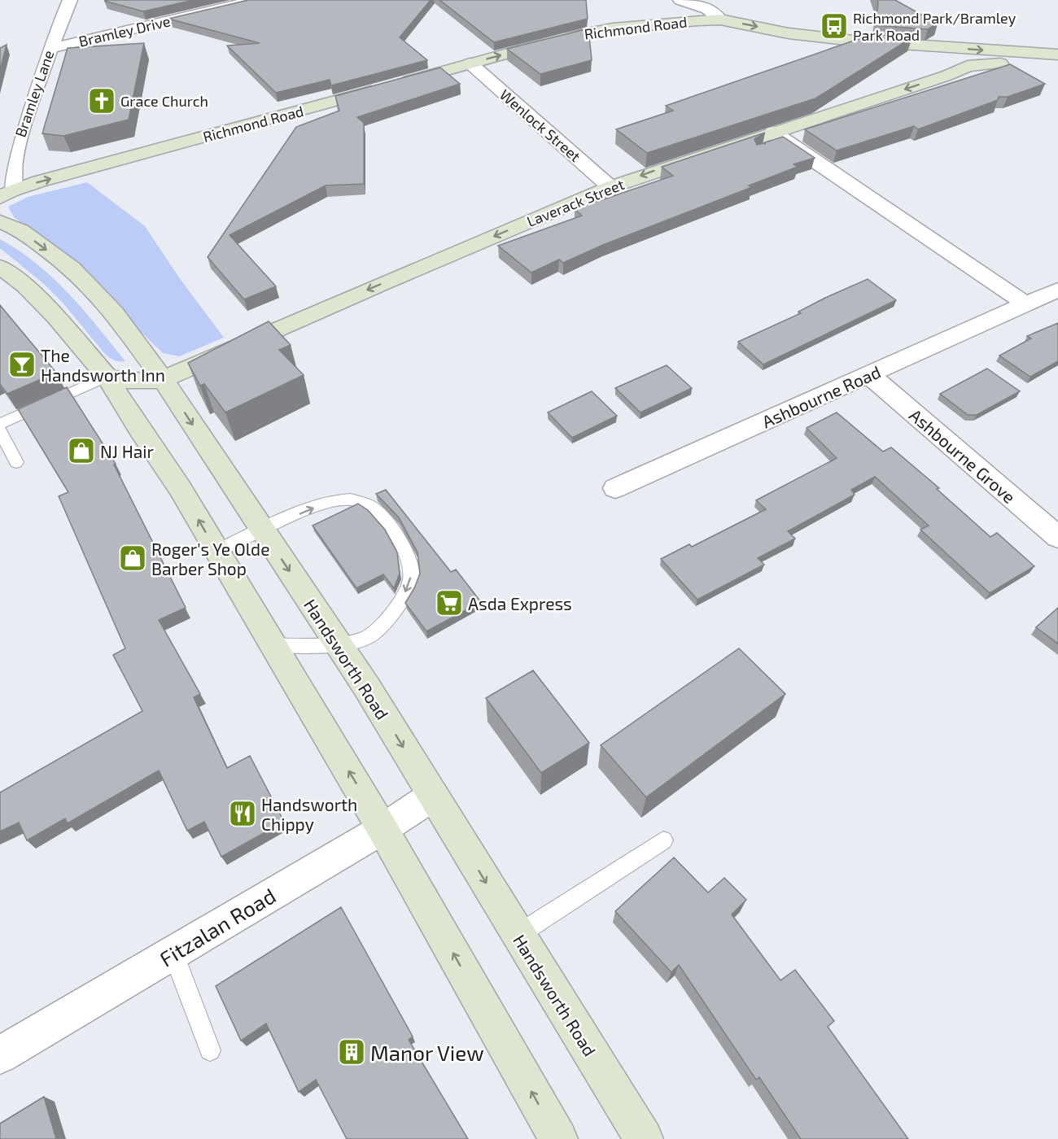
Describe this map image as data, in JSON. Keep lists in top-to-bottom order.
{
  "streets": {
    "main road": ["Richmond Road", "Laverack Street", "Handsworth Road"],
    "street": [
      "Bramley Drive",
      "Bramley Lane",
      "Wenlock Street",
      "Ashbourne Road",
      "Ashbourne Grove",
      "Fitzalan Road"
    ]
  },
  "crossings": [
    ["Richmond Road", "Bramley Lane"],
    ["Richmond Road", "Wenlock Street"],
    ["Bramley Drive", "Bramley Lane"],
    ["Wenlock Street", "Laverack Street"],
    ["Laverack Street", "Handsworth Road"],
    ["Ashbourne Road", "Ashbourne Grove"],
    ["Handsworth Road", "Fitzalan Road"]
  ],
  "one_way": ["Richmond Road", "Laverack Street"],
  "places": {
    "bus stop": ["Richmond Park/Bramley Park Road"],
    "church": ["Grace Church"],
    "bar": ["The Handsworth Inn"],
    "shop": ["NJ Hair", "Roger's Ye Olde Barber Shop"],
    "supermarket": ["Asda Express"],
    "restaurant": ["Handsworth Chippy"],
    "building": ["Manor View"]
  }
}
